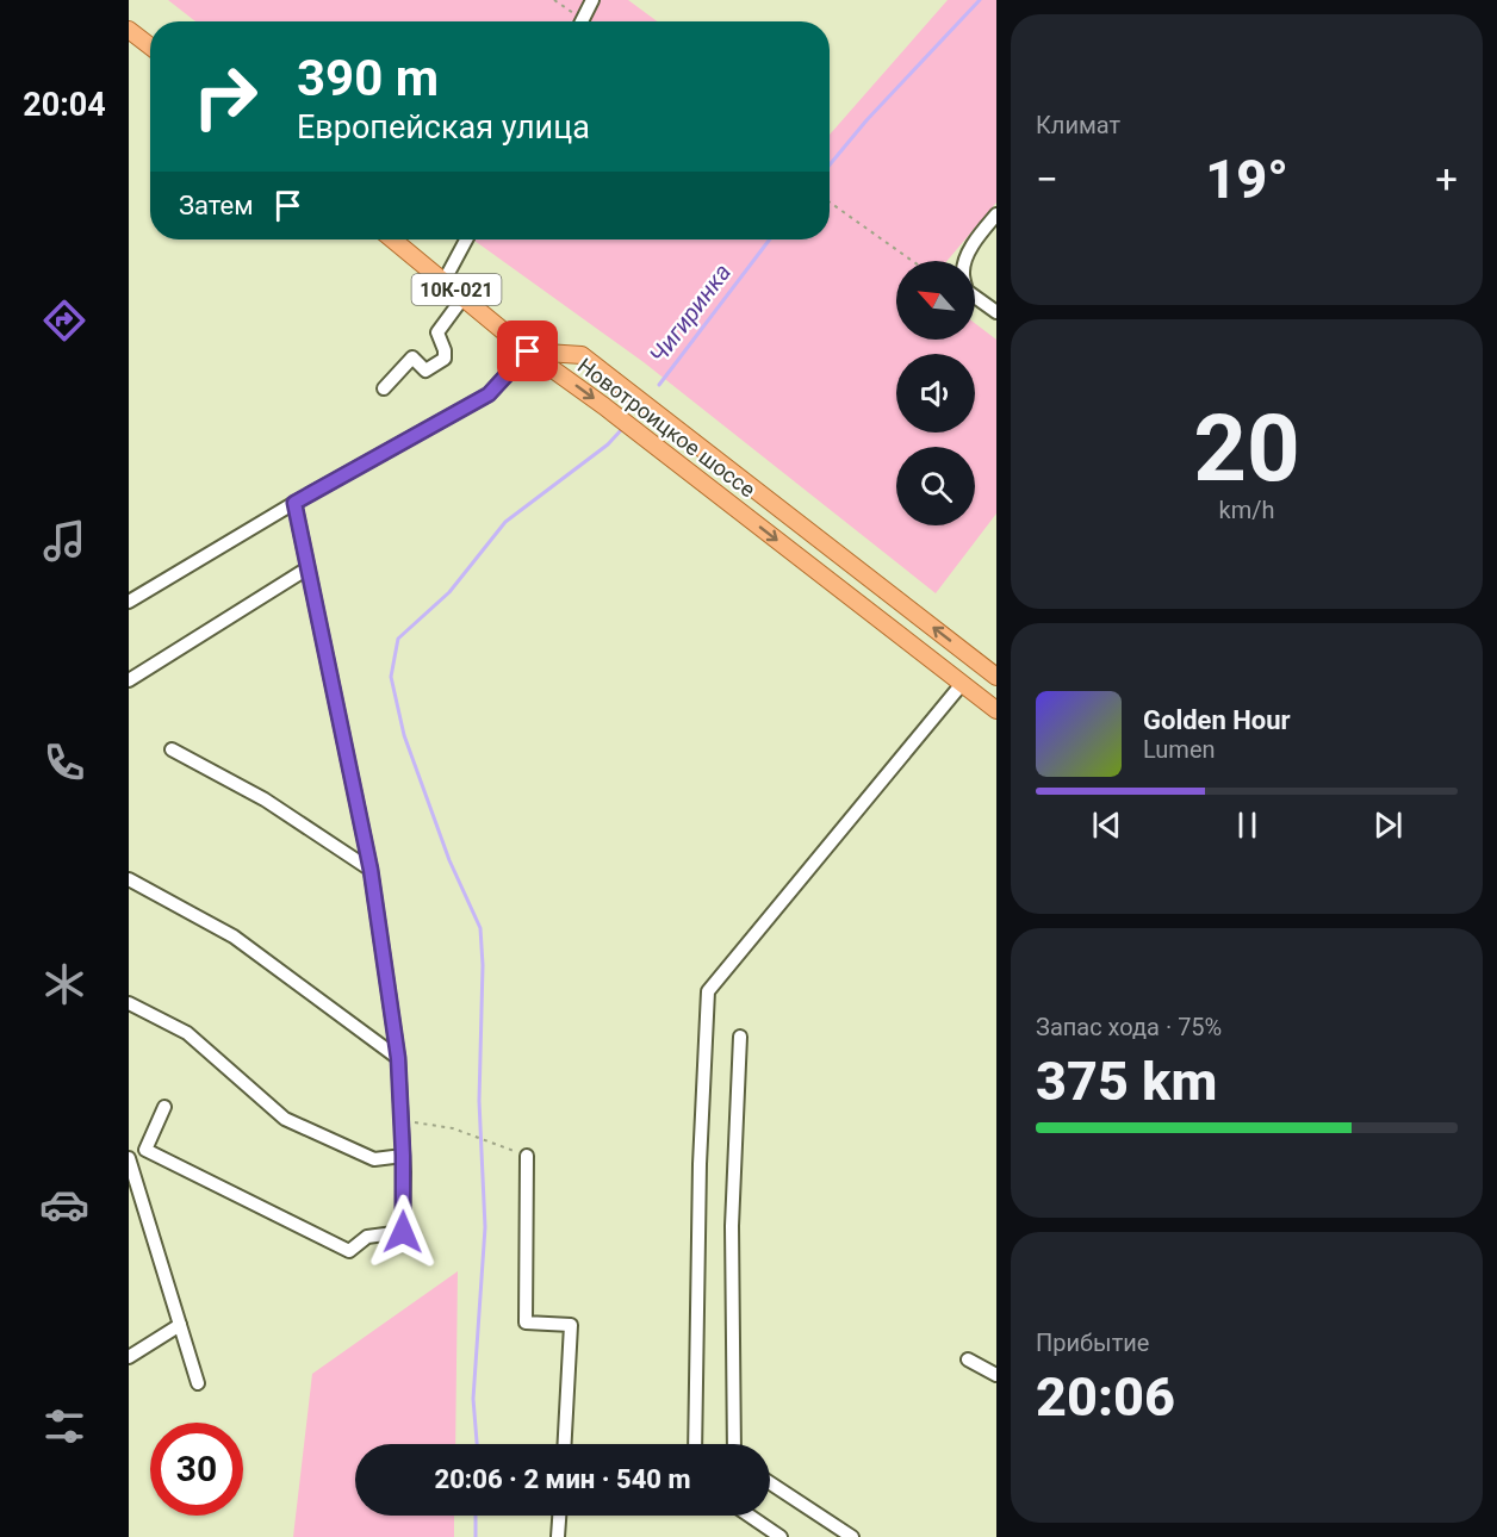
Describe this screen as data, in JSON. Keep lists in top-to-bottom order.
{
  "streets": {
    "main road": ["10К-021", "Новотроицкое шоссе"]
  },
  "crossings": [
    ["10К-021", "Новотроицкое шоссе"]
  ],
  "water": ["Чигиринка"],
  "north": "top left",
  "page": {
    "tabs": "20:04",
    "tile": [
      "Климат",
      ["20", "km/h"],
      ["Запас хода · 75%", "375 km"],
      ["Прибытие", "20:06"]
    ],
    "turn": ["390 m", "Европейская улица"],
    "heat": ["−", "19°", "+"],
    "then": "Затем",
    "song": ["Golden Hour", "Lumen"],
    "limit": "30",
    "trip": "20:06 · 2 мин · 540 m"
  }
}
